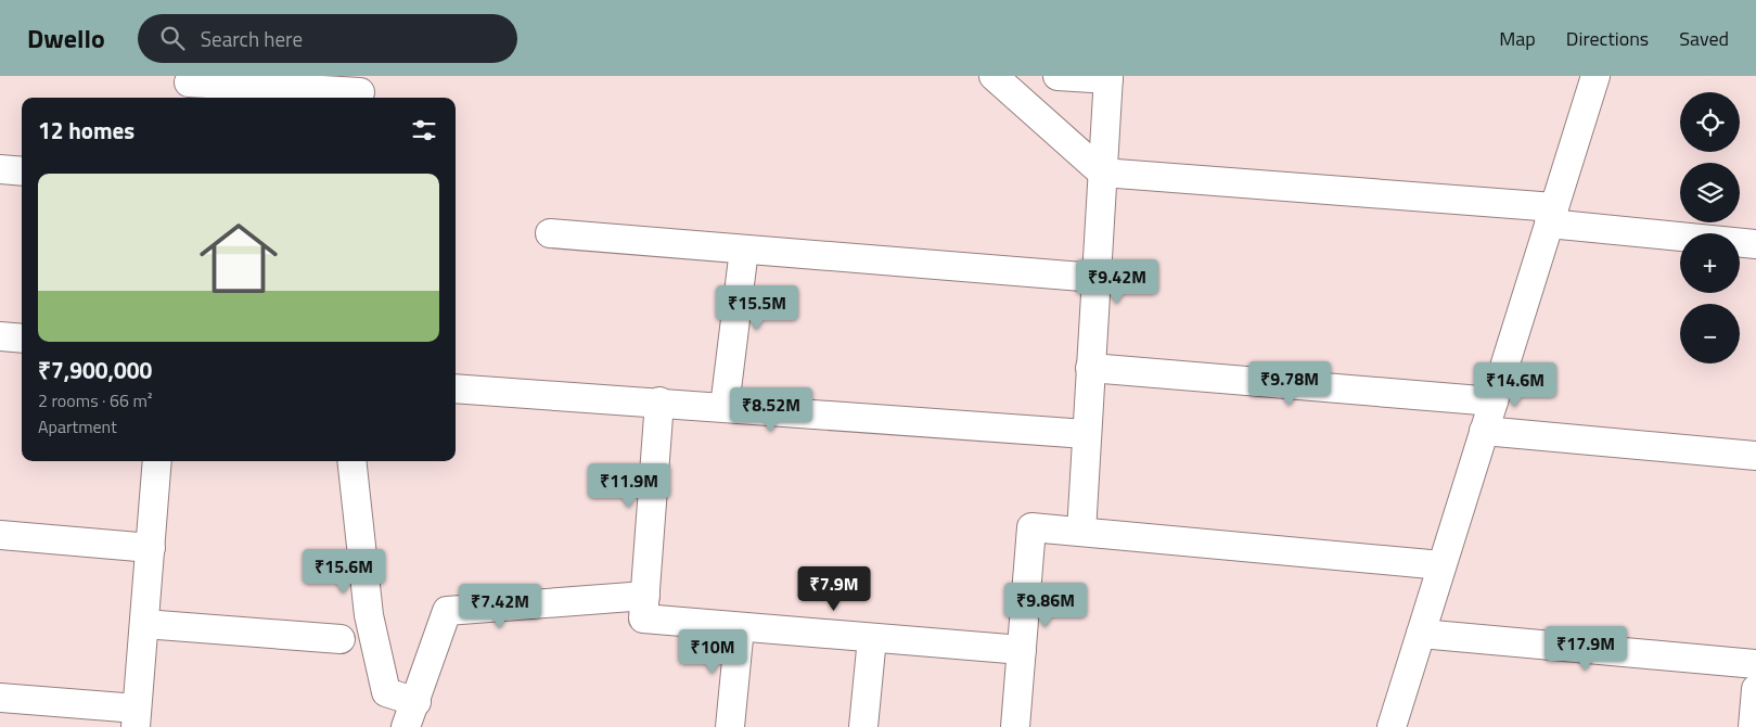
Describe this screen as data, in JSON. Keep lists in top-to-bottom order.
{
  "page": {
    "header": "Dwello",
    "search": "Search here",
    "nav": ["Map", "Directions", "Saved"],
    "map_buttons": ["+", "−"],
    "heading": "12 homes",
    "list": [
      {
        "name": "₹7,900,000",
        "note": "2 rooms · 66 m² · Apartment"
      }
    ],
    "price": [
      "₹9.42M",
      "₹15.5M",
      "₹9.78M",
      "₹14.6M",
      "₹8.52M",
      "₹11.9M",
      "₹15.6M",
      "₹7.9M",
      "₹9.86M",
      "₹7.42M",
      "₹17.9M",
      "₹10M"
    ]
  }
}
